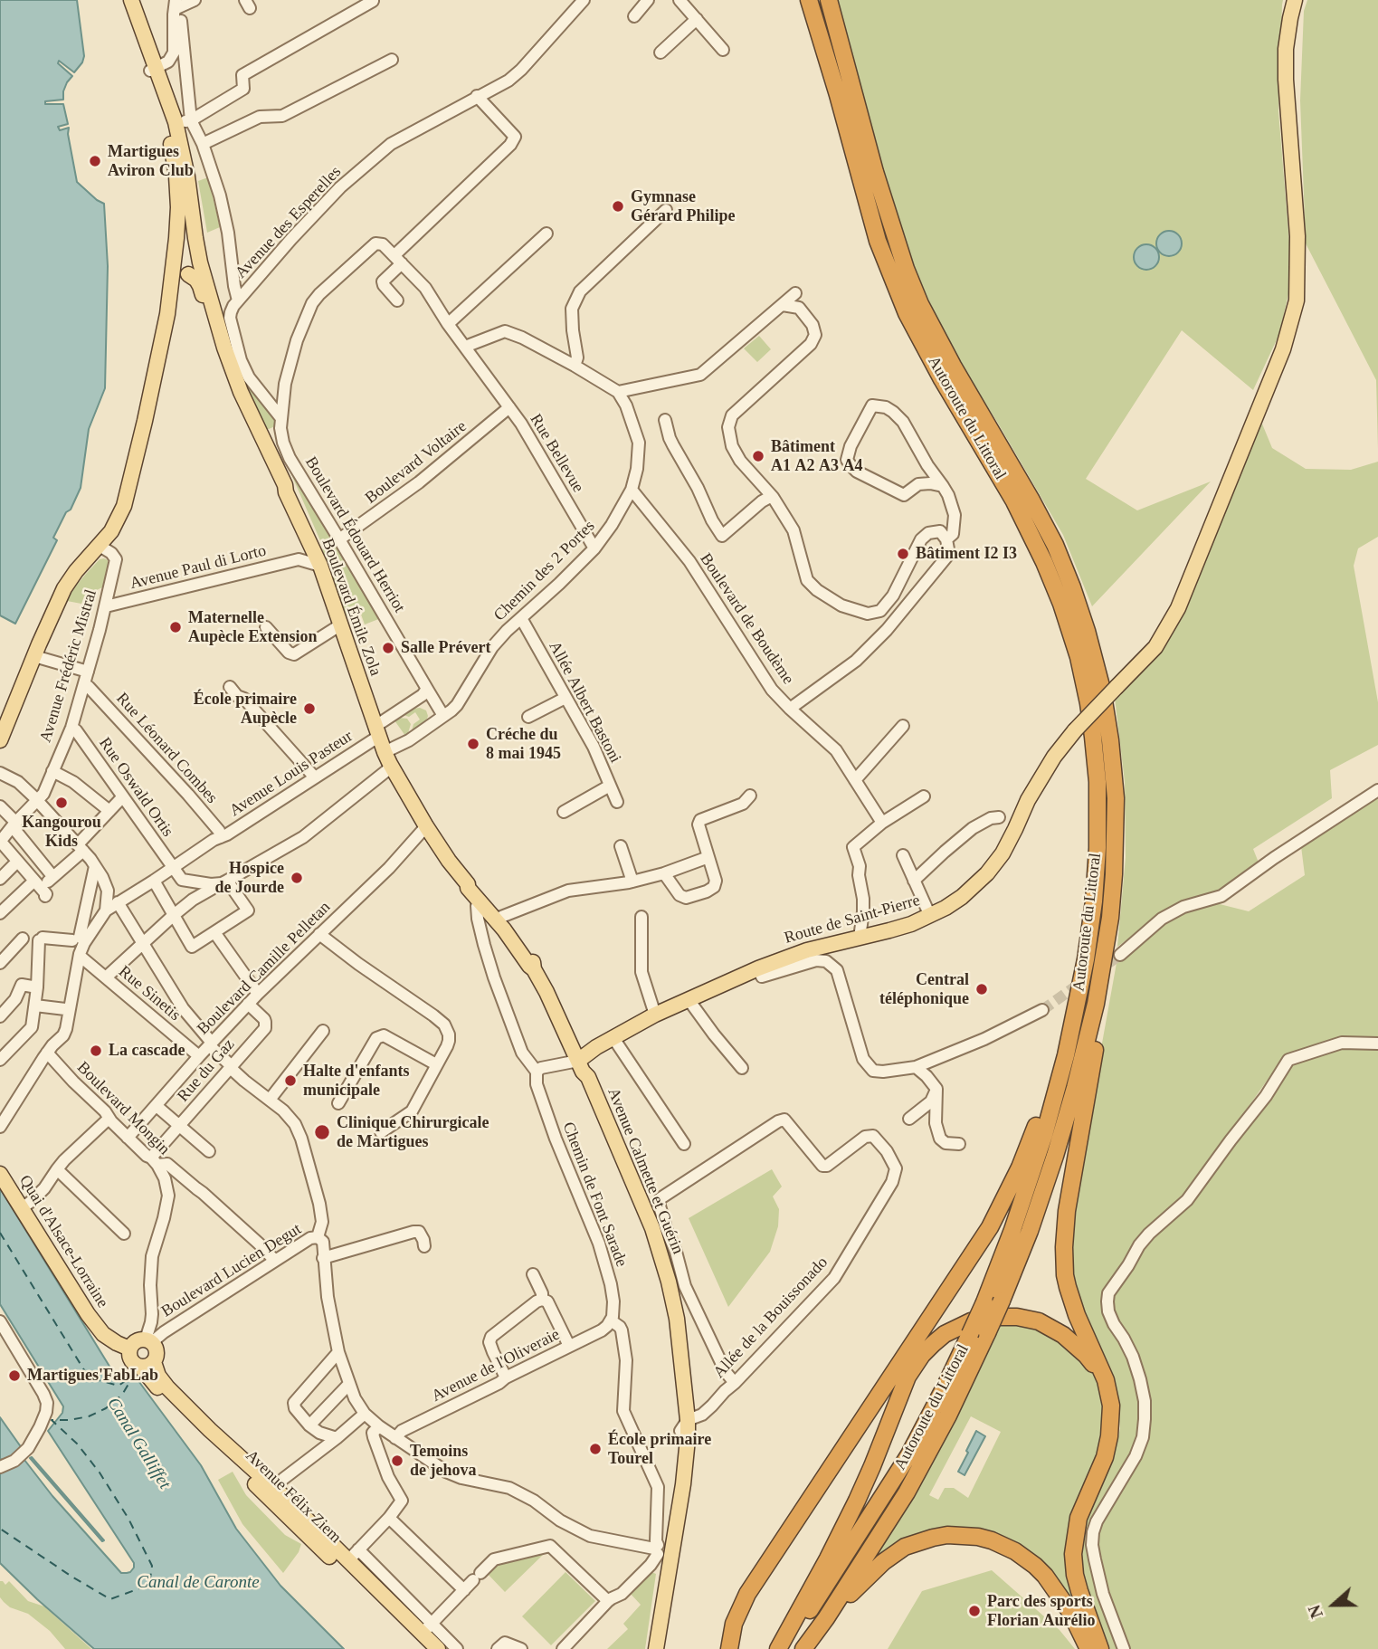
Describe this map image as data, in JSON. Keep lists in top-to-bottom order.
{
  "streets": {
    "highway": ["Autoroute du Littoral"],
    "main road": [
      "Boulevard Émile Zola",
      "Route de Saint-Pierre",
      "Avenue Calmette et Guérin",
      "Quai d'Alsace-Lorraine",
      "Avenue Félix Ziem"
    ],
    "street": [
      "Avenue des Esperelles",
      "Rue Bellevue",
      "Boulevard Voltaire",
      "Boulevard Édouard Herriot",
      "Avenue Paul di Lorto",
      "Chemin des 2 Portes",
      "Boulevard de Boudème",
      "Avenue Frédéric Mistral",
      "Allée Albert Bastoni",
      "Rue Léonard Combes",
      "Avenue Louis Pasteur",
      "Rue Oswald Ortis",
      "Boulevard Camille Pelletan",
      "Rue Sinetis",
      "Rue du Gaz",
      "Boulevard Mongin",
      "Chemin de Font Sarade",
      "Boulevard Lucien Degut",
      "Allée de la Bouissonado",
      "Avenue de l'Oliveraie"
    ]
  },
  "crossings": [
    ["Avenue des Esperelles", "Boulevard Édouard Herriot"],
    ["Rue Bellevue", "Boulevard Voltaire"],
    ["Rue Bellevue", "Chemin des 2 Portes"],
    ["Boulevard Voltaire", "Boulevard Édouard Herriot"],
    ["Boulevard Édouard Herriot", "Chemin des 2 Portes"],
    ["Boulevard Édouard Herriot", "Avenue Louis Pasteur"],
    ["Avenue Paul di Lorto", "Boulevard Émile Zola"],
    ["Avenue Paul di Lorto", "Avenue Frédéric Mistral"],
    ["Chemin des 2 Portes", "Boulevard Émile Zola"],
    ["Chemin des 2 Portes", "Boulevard de Boudème"],
    ["Chemin des 2 Portes", "Allée Albert Bastoni"],
    ["Boulevard Émile Zola", "Avenue Louis Pasteur"],
    ["Boulevard Émile Zola", "Boulevard Camille Pelletan"],
    ["Boulevard Émile Zola", "Avenue Calmette et Guérin"],
    ["Boulevard Émile Zola", "Chemin de Font Sarade"],
    ["Avenue Frédéric Mistral", "Rue Léonard Combes"],
    ["Avenue Frédéric Mistral", "Rue Oswald Ortis"],
    ["Rue Léonard Combes", "Avenue Louis Pasteur"],
    ["Avenue Louis Pasteur", "Rue Oswald Ortis"],
    ["Route de Saint-Pierre", "Avenue Calmette et Guérin"],
    ["Boulevard Camille Pelletan", "Rue Sinetis"],
    ["Boulevard Camille Pelletan", "Rue du Gaz"],
    ["Boulevard Camille Pelletan", "Boulevard Mongin"],
    ["Rue du Gaz", "Boulevard Mongin"],
    ["Boulevard Mongin", "Quai d'Alsace-Lorraine"],
    ["Boulevard Mongin", "Boulevard Lucien Degut"],
    ["Boulevard Mongin", "Avenue Félix Ziem"],
    ["Avenue Calmette et Guérin", "Chemin de Font Sarade"],
    ["Avenue Calmette et Guérin", "Allée de la Bouissonado"],
    ["Chemin de Font Sarade", "Avenue de l'Oliveraie"],
    ["Quai d'Alsace-Lorraine", "Boulevard Lucien Degut"],
    ["Quai d'Alsace-Lorraine", "Avenue Félix Ziem"],
    ["Boulevard Lucien Degut", "Avenue Félix Ziem"]
  ],
  "water": ["Canal Galliffet", "Canal de Caronte"],
  "places": [
    "Martigues Aviron Club",
    "Gymnase Gérard Philipe",
    "Bâtiment A1 A2 A3 A4",
    "Bâtiment I2 I3",
    "Maternelle Aupècle Extension",
    "Salle Prévert",
    "École primaire Aupècle",
    "Créche du 8 mai 1945",
    "Kangourou Kids",
    "Hospice de Jourde",
    "Central téléphonique",
    "La cascade",
    "Halte d'enfants municipale",
    "Clinique Chirurgicale de Martigues",
    "Martigues'FabLab",
    "École primaire Tourel",
    "Temoins de jehova",
    "Parc des sports Florian Aurélio"
  ],
  "north": "left"
}
